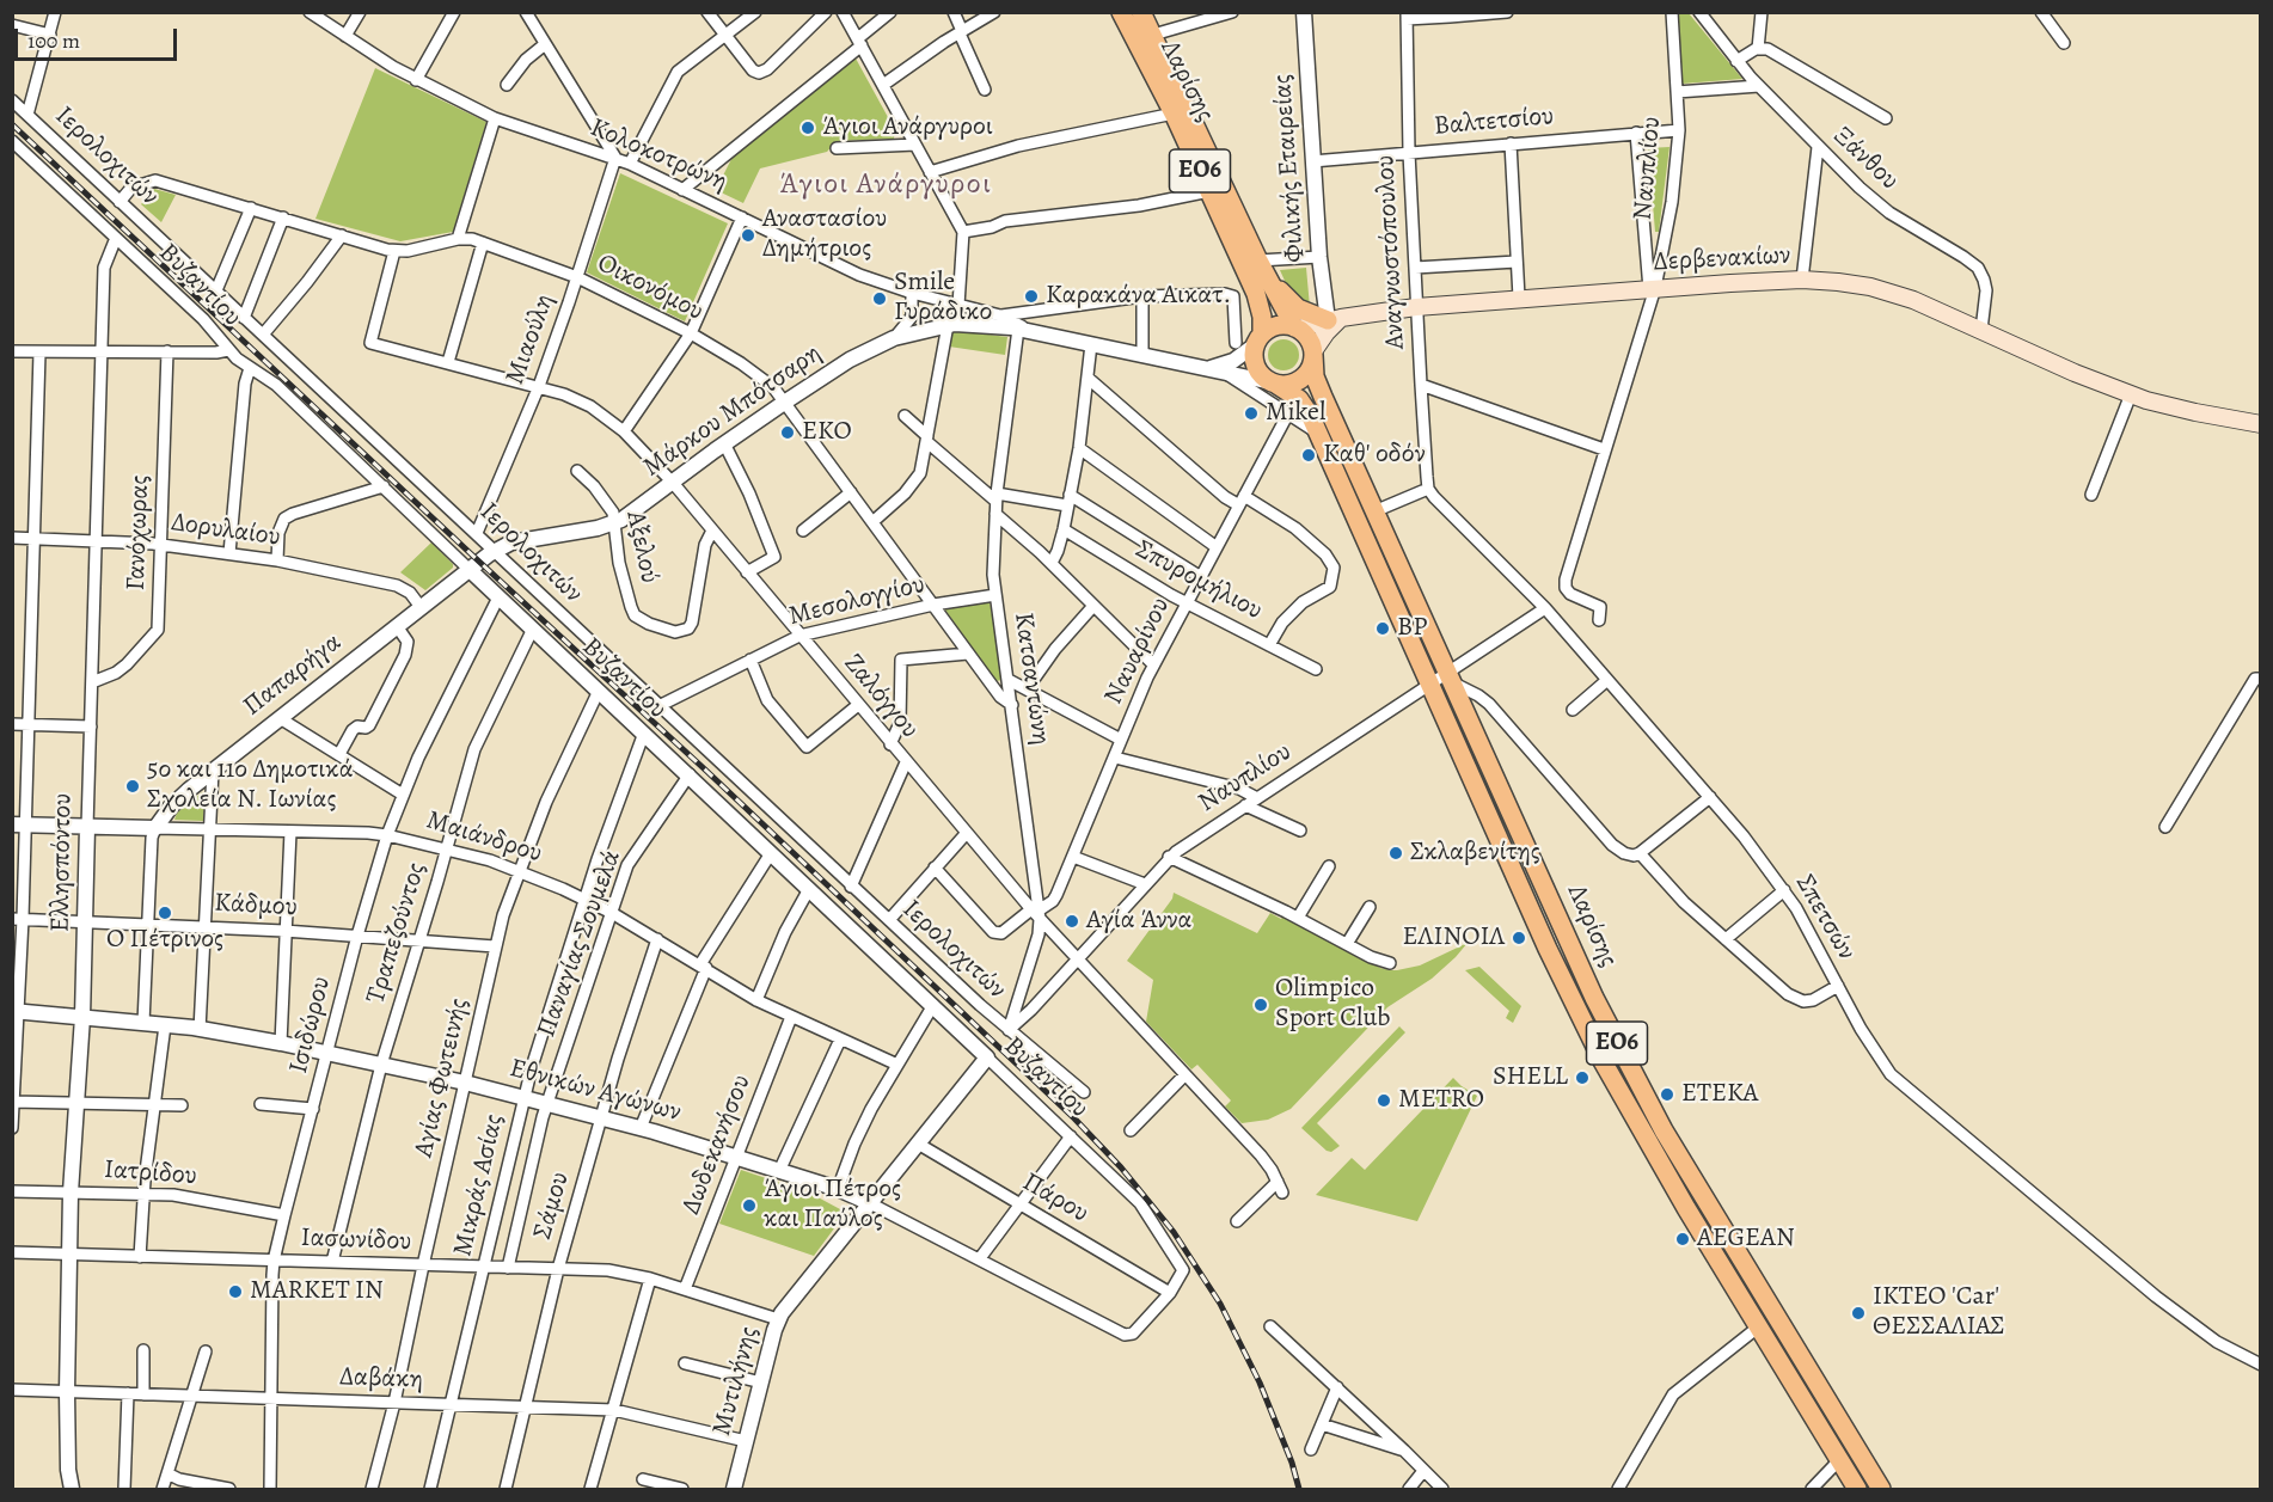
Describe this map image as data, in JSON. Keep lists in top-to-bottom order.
{
  "streets": {
    "main road": ["Λαρίσης", "ΕΟ6", "Δερβενακίων"],
    "street": [
      "Βαλτετσίου",
      "Κολοκοτρώνη",
      "Ιερολοχιτών",
      "Ξάνθου",
      "Φιλικής Εταιρείας",
      "Ναυπλίου",
      "Αναγνωστόπουλου",
      "Βυζαντίου",
      "Οικονόμου",
      "Μιαούλη",
      "Μάρκου Μπότσαρη",
      "Δορυλαίου",
      "Γανόχωρας",
      "Αξελού",
      "Σπυρομήλιου",
      "Μεσολογγίου",
      "Ναυαρίνου",
      "Παπαρήγα",
      "Κατσαντώνη",
      "Ζαλόγγου",
      "Μαιάνδρου",
      "Ελλησπόντου",
      "Κάδμου",
      "Σπετσών",
      "Τραπεζούντος",
      "Παναγίας Σουμελά",
      "Ισιδώρου",
      "Αγίας Φωτεινής",
      "Εθνικών Αγώνων",
      "Δωδεκανήσου",
      "Ιατρίδου",
      "Μικράς Ασίας",
      "Πάρου",
      "Σάμου",
      "Ιασωνίδου",
      "Δαβάκη",
      "Μυτιλήνης"
    ]
  },
  "crossings": [
    ["Λαρίσης", "Ναυπλίου"],
    ["Λαρίσης", "ΕΟ6"],
    ["Λαρίσης", "Δερβενακίων"],
    ["Λαρίσης", "Μάρκου Μπότσαρη"],
    ["Βαλτετσίου", "Φιλικής Εταιρείας"],
    ["Βαλτετσίου", "Ναυπλίου"],
    ["Βαλτετσίου", "Αναγνωστόπουλου"],
    ["Κολοκοτρώνη", "Μιαούλη"],
    ["Κολοκοτρώνη", "Μάρκου Μπότσαρη"],
    ["Ιερολοχιτών", "Ναυπλίου"],
    ["Ιερολοχιτών", "Οικονόμου"],
    ["Ιερολοχιτών", "Μιαούλη"],
    ["Ιερολοχιτών", "Μάρκου Μπότσαρη"],
    ["Ιερολοχιτών", "Μεσολογγίου"],
    ["Ιερολοχιτών", "Κατσαντώνη"],
    ["Ξάνθου", "Δερβενακίων"],
    ["Φιλικής Εταιρείας", "Δερβενακίων"],
    ["Ναυπλίου", "Δερβενακίων"],
    ["Ναυπλίου", "Κατσαντώνη"],
    ["Ναυπλίου", "Ζαλόγγου"],
    ["Ναυπλίου", "Σπετσών"],
    ["ΕΟ6", "Δερβενακίων"],
    ["ΕΟ6", "Μάρκου Μπότσαρη"],
    ["Αναγνωστόπουλου", "Δερβενακίων"],
    ["Αναγνωστόπουλου", "Σπετσών"],
    ["Δερβενακίων", "Μάρκου Μπότσαρη"],
    ["Βυζαντίου", "Μάρκου Μπότσαρη"],
    ["Βυζαντίου", "Παπαρήγα"],
    ["Βυζαντίου", "Ελλησπόντου"],
    ["Βυζαντίου", "Τραπεζούντος"],
    ["Βυζαντίου", "Παναγίας Σουμελά"],
    ["Βυζαντίου", "Ισιδώρου"],
    ["Βυζαντίου", "Αγίας Φωτεινής"],
    ["Βυζαντίου", "Εθνικών Αγώνων"],
    ["Βυζαντίου", "Μικράς Ασίας"],
    ["Βυζαντίου", "Πάρου"],
    ["Βυζαντίου", "Μυτιλήνης"],
    ["Οικονόμου", "Μιαούλη"],
    ["Οικονόμου", "Μάρκου Μπότσαρη"],
    ["Οικονόμου", "Μεσολογγίου"],
    ["Οικονόμου", "Κατσαντώνη"],
    ["Οικονόμου", "Ζαλόγγου"],
    ["Μιαούλη", "Ζαλόγγου"],
    ["Μάρκου Μπότσαρη", "Αξελού"],
    ["Μάρκου Μπότσαρη", "Παπαρήγα"],
    ["Μάρκου Μπότσαρη", "Κατσαντώνη"],
    ["Μάρκου Μπότσαρη", "Ζαλόγγου"],
    ["Δορυλαίου", "Γανόχωρας"],
    ["Δορυλαίου", "Παπαρήγα"],
    ["Δορυλαίου", "Ελλησπόντου"],
    ["Γανόχωρας", "Ελλησπόντου"],
    ["Αξελού", "Ζαλόγγου"],
    ["Σπυρομήλιου", "Ναυαρίνου"],
    ["Μεσολογγίου", "Κατσαντώνη"],
    ["Μεσολογγίου", "Ζαλόγγου"],
    ["Ναυαρίνου", "Κατσαντώνη"],
    ["Ναυαρίνου", "Ζαλόγγου"],
    ["Παπαρήγα", "Μαιάνδρου"],
    ["Κατσαντώνη", "Ζαλόγγου"],
    ["Μαιάνδρου", "Ελλησπόντου"],
    ["Μαιάνδρου", "Τραπεζούντος"],
    ["Μαιάνδρου", "Παναγίας Σουμελά"],
    ["Μαιάνδρου", "Ισιδώρου"],
    ["Μαιάνδρου", "Αγίας Φωτεινής"],
    ["Μαιάνδρου", "Δωδεκανήσου"],
    ["Μαιάνδρου", "Μικράς Ασίας"],
    ["Μαιάνδρου", "Σάμου"],
    ["Ελλησπόντου", "Κάδμου"],
    ["Ελλησπόντου", "Εθνικών Αγώνων"],
    ["Ελλησπόντου", "Ιατρίδου"],
    ["Ελλησπόντου", "Ιασωνίδου"],
    ["Ελλησπόντου", "Δαβάκη"],
    ["Κάδμου", "Τραπεζούντος"],
    ["Κάδμου", "Ισιδώρου"],
    ["Κάδμου", "Αγίας Φωτεινής"],
    ["Τραπεζούντος", "Εθνικών Αγώνων"],
    ["Τραπεζούντος", "Ιασωνίδου"],
    ["Παναγίας Σουμελά", "Εθνικών Αγώνων"],
    ["Παναγίας Σουμελά", "Ιασωνίδου"],
    ["Ισιδώρου", "Εθνικών Αγώνων"],
    ["Ισιδώρου", "Ιατρίδου"],
    ["Ισιδώρου", "Ιασωνίδου"],
    ["Ισιδώρου", "Δαβάκη"],
    ["Αγίας Φωτεινής", "Εθνικών Αγώνων"],
    ["Αγίας Φωτεινής", "Ιασωνίδου"],
    ["Αγίας Φωτεινής", "Δαβάκη"],
    ["Εθνικών Αγώνων", "Δωδεκανήσου"],
    ["Εθνικών Αγώνων", "Μικράς Ασίας"],
    ["Εθνικών Αγώνων", "Πάρου"],
    ["Εθνικών Αγώνων", "Σάμου"],
    ["Εθνικών Αγώνων", "Μυτιλήνης"],
    ["Δωδεκανήσου", "Ιασωνίδου"],
    ["Μικράς Ασίας", "Ιασωνίδου"],
    ["Μικράς Ασίας", "Δαβάκη"],
    ["Πάρου", "Μυτιλήνης"],
    ["Σάμου", "Ιασωνίδου"],
    ["Σάμου", "Δαβάκη"],
    ["Ιασωνίδου", "Μυτιλήνης"],
    ["Δαβάκη", "Μυτιλήνης"]
  ],
  "districts": ["Άγιοι Ανάργυροι"],
  "places": [
    "Άγιοι Ανάργυροι",
    "Αναστασίου Δημήτριος",
    "Καρακάνα Αικατ.",
    "Smile Γυράδικο",
    "Mikel",
    "EKO",
    "Καθ' οδόν",
    "BP",
    "5ο και 11ο Δημοτικά Σχολεία Ν. Ιωνίας",
    "Σκλαβενίτης",
    "Ο Πέτρινος",
    "Αγία Άννα",
    "ΕΛΙΝΟΙΛ",
    "Olimpico Sport Club",
    "SHELL",
    "ΕΤΕΚΑ",
    "METRO",
    "Άγιοι Πέτρος και Παύλος",
    "AEGEAN",
    "MARKET IN",
    "ΙΚΤΕΟ 'Car' ΘΕΣΣΑΛΙΑΣ"
  ],
  "scale_bar": "100 m"
}
